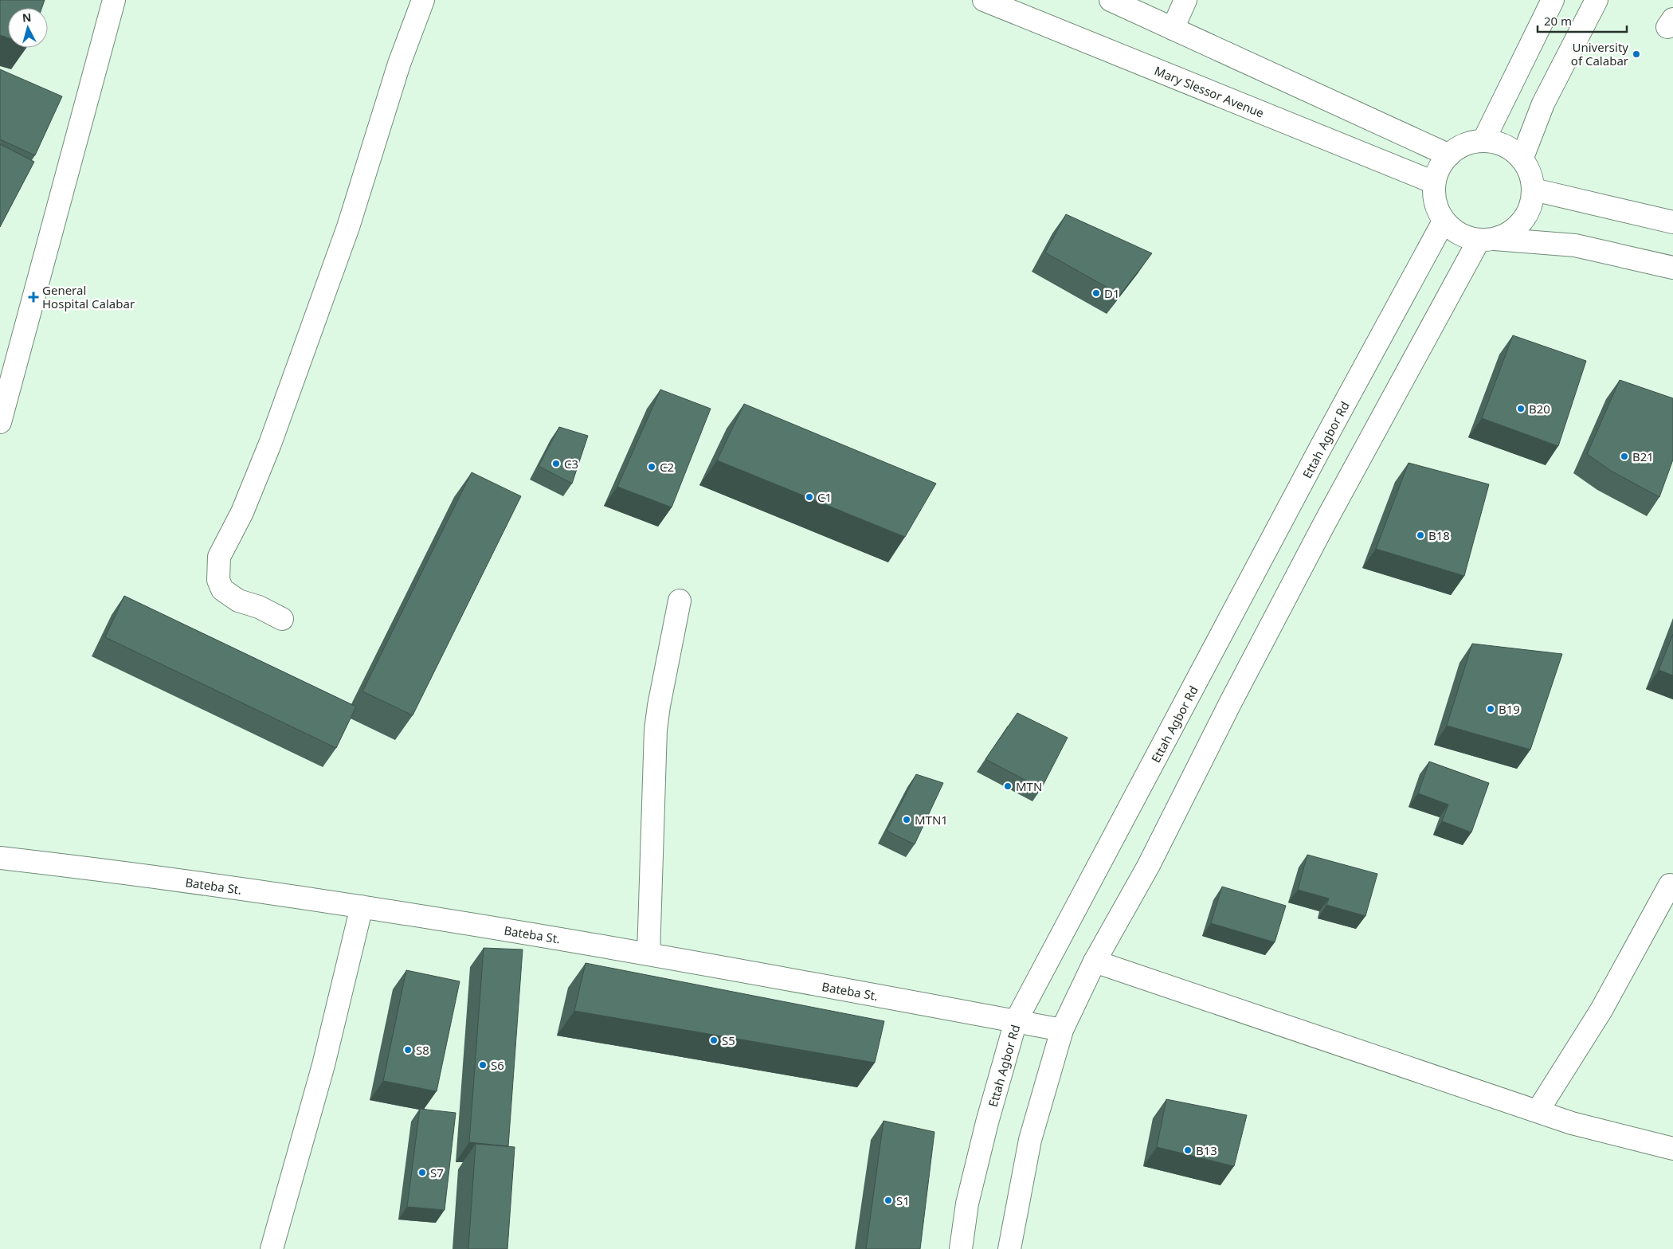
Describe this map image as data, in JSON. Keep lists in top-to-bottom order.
{
  "streets": {
    "main road": ["Mary Slessor Avenue", "Ettah Agbor Rd", "Bateba St."]
  },
  "crossings": [
    ["Mary Slessor Avenue", "Ettah Agbor Rd"],
    ["Ettah Agbor Rd", "Bateba St."]
  ],
  "places": {
    "other": [
      "University of Calabar",
      "D1",
      "B20",
      "B21",
      "C3",
      "C2",
      "C1",
      "B18",
      "B19",
      "MTN",
      "MTN1",
      "S5",
      "S8",
      "S6",
      "B13",
      "S7",
      "S1"
    ],
    "health": ["General Hospital Calabar"]
  },
  "scale_bar": "20 m",
  "north": "top"
}
